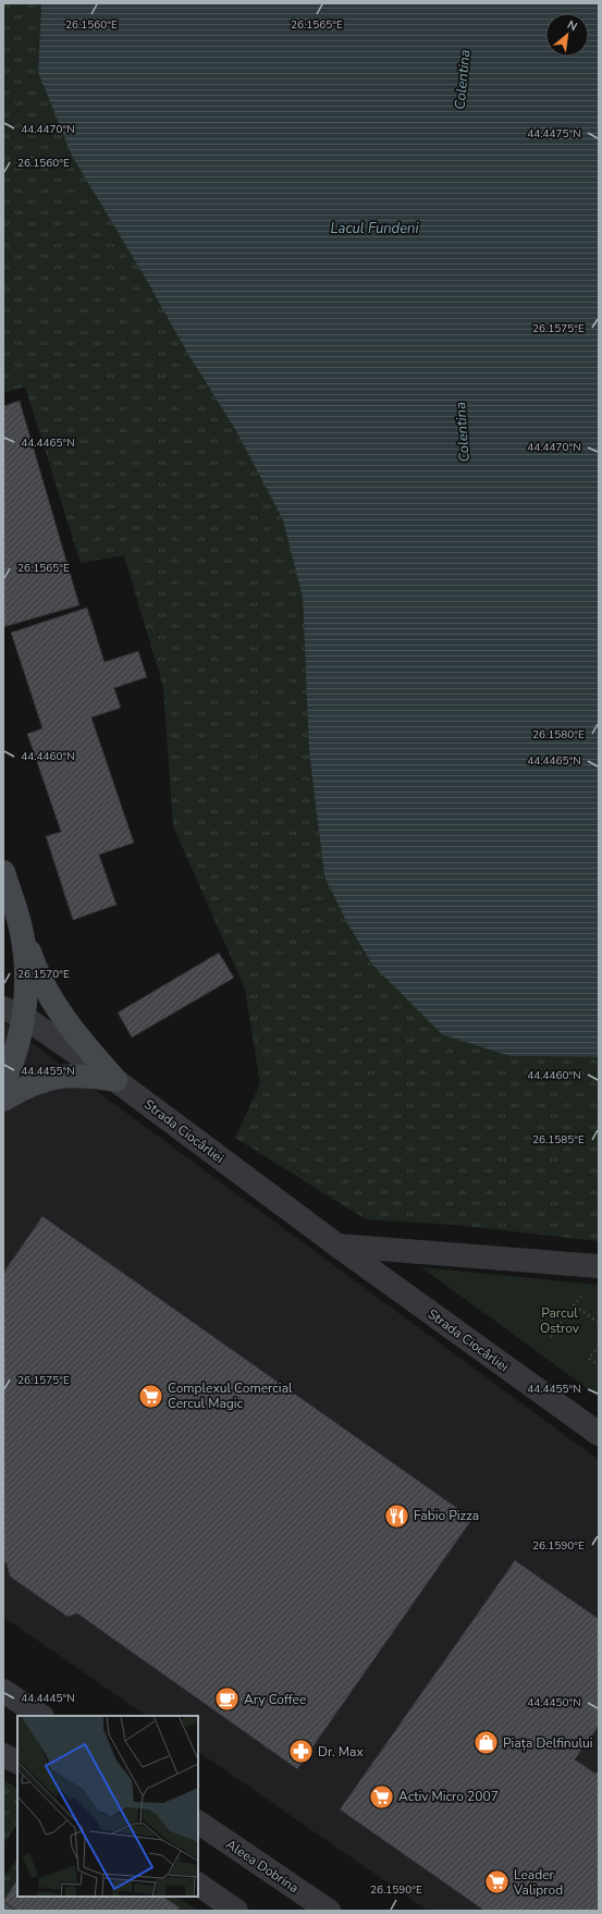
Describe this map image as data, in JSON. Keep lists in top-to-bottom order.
{
  "streets": {
    "street": ["Strada Ciocârliei", "Aleea Dobrina"]
  },
  "water": ["Colentina", "Lacul Fundeni"],
  "parks": ["Parcul Ostrov"],
  "places": {
    "supermarket": ["Complexul Comercial Cercul Magic", "Activ Micro 2007", "Leader Valiprod"],
    "restaurant": ["Fabio Pizza"],
    "cafe": ["Ary Coffee"],
    "shop": ["Piața Delfinului"],
    "pharmacy": ["Dr. Max"]
  },
  "north": "top right",
  "coordinates": [
    "26.1560°E",
    "26.1565°E",
    "44.4470°N",
    "44.4475°N",
    "26.1575°E",
    "44.4465°N",
    "26.1580°E",
    "44.4460°N",
    "26.1570°E",
    "44.4455°N",
    "26.1585°E",
    "26.1590°E",
    "44.4445°N",
    "44.4450°N"
  ]
}
